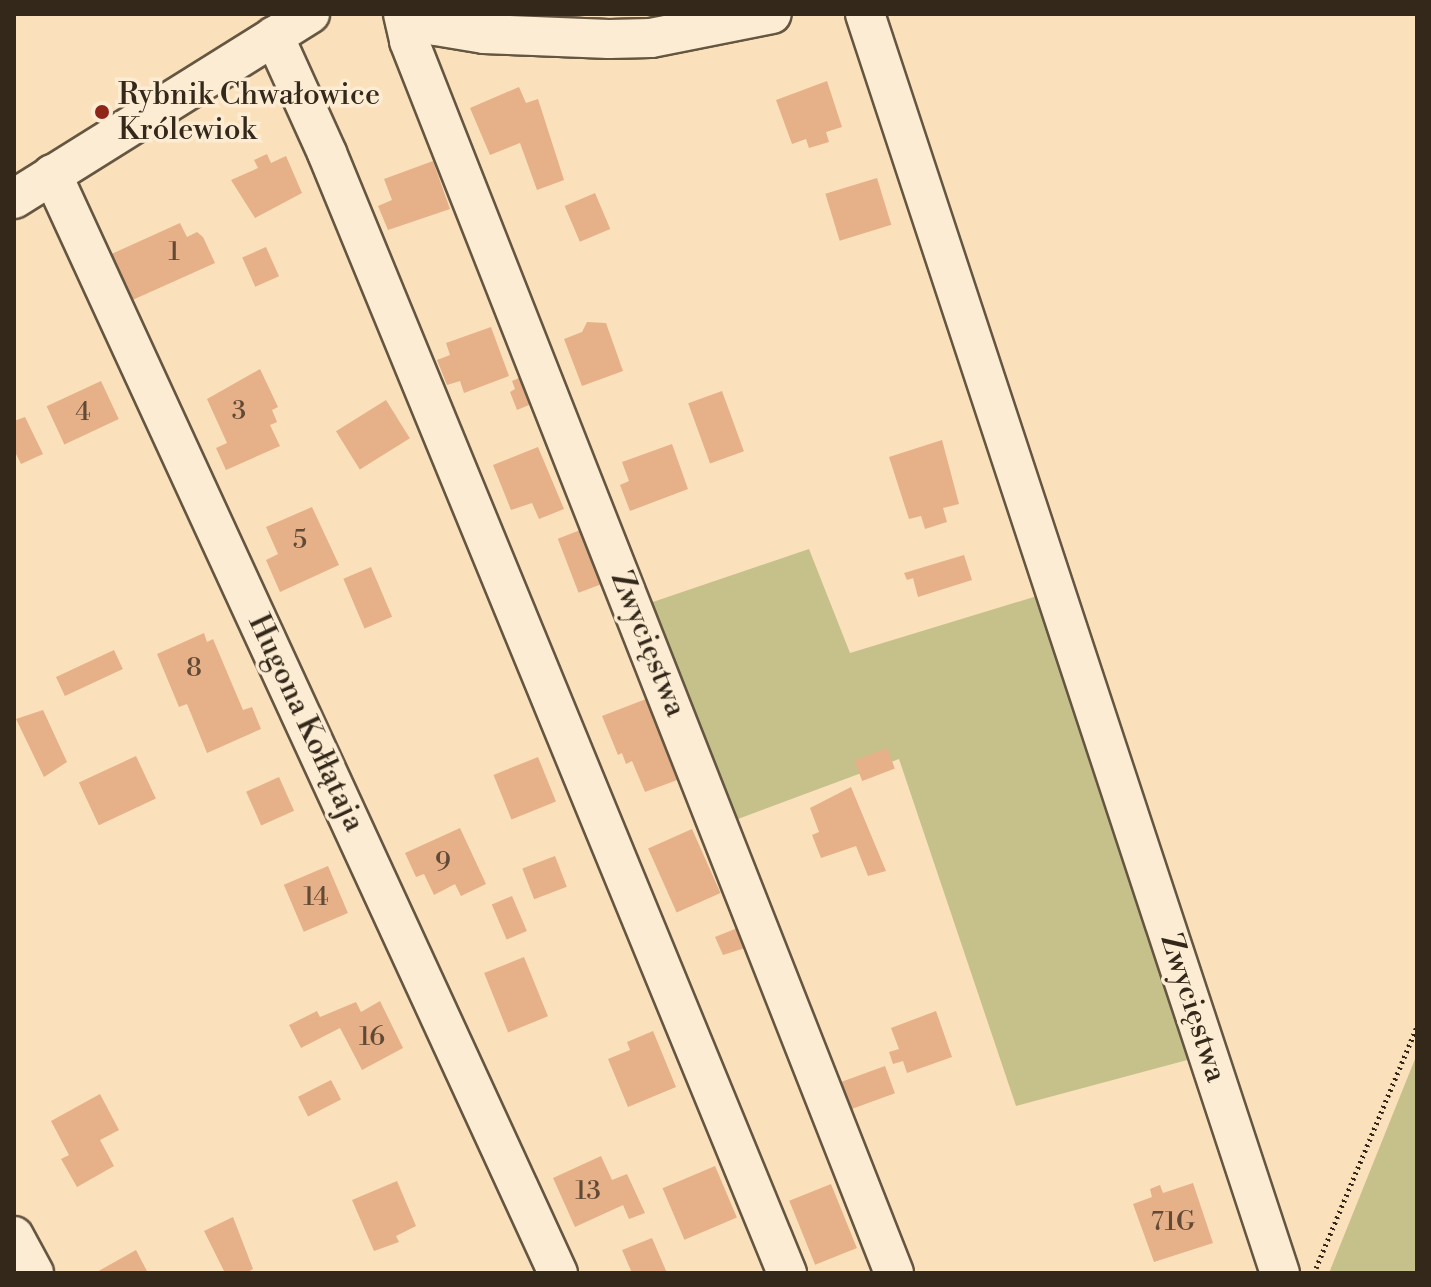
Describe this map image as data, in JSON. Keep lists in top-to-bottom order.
{
  "streets": {
    "street": ["Zwycięstwa", "Hugona Kołłątaja"]
  },
  "places": ["Rybnik Chwałowice Królewiok"],
  "house_numbers": [
    "1",
    "3",
    "4",
    "5",
    "8",
    "9",
    "14",
    "16",
    "13",
    "71G"
  ]
}
